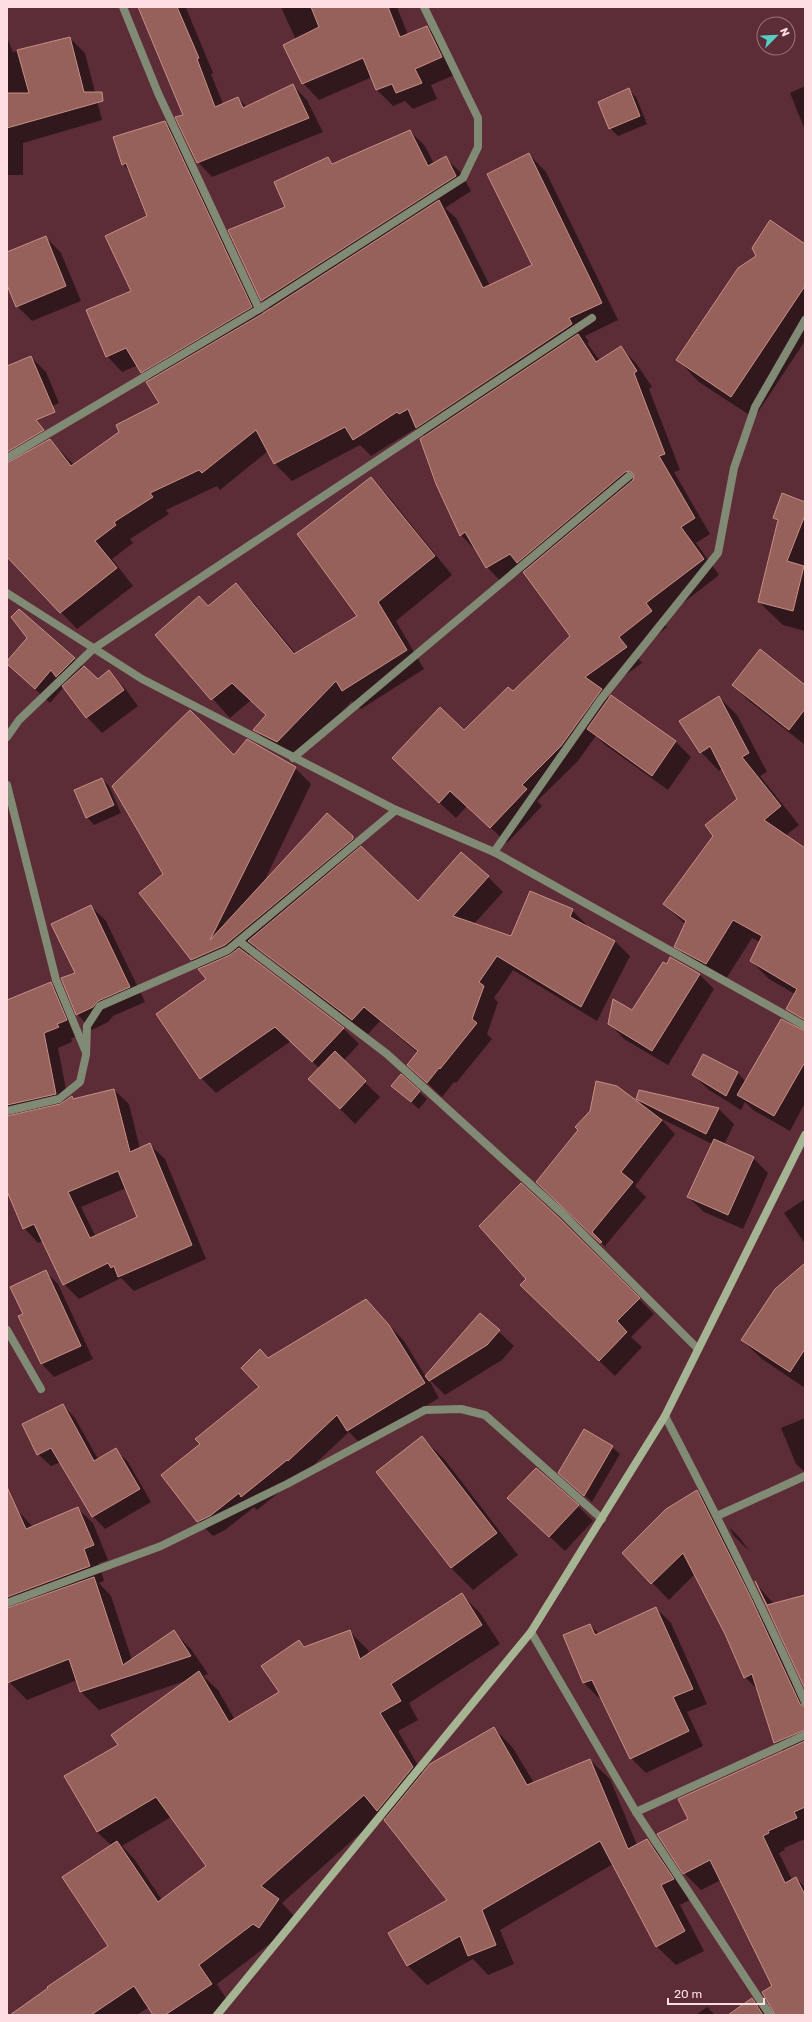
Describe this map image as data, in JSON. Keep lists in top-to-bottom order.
{
  "scale_bar": "20 m",
  "north": "top right"
}
